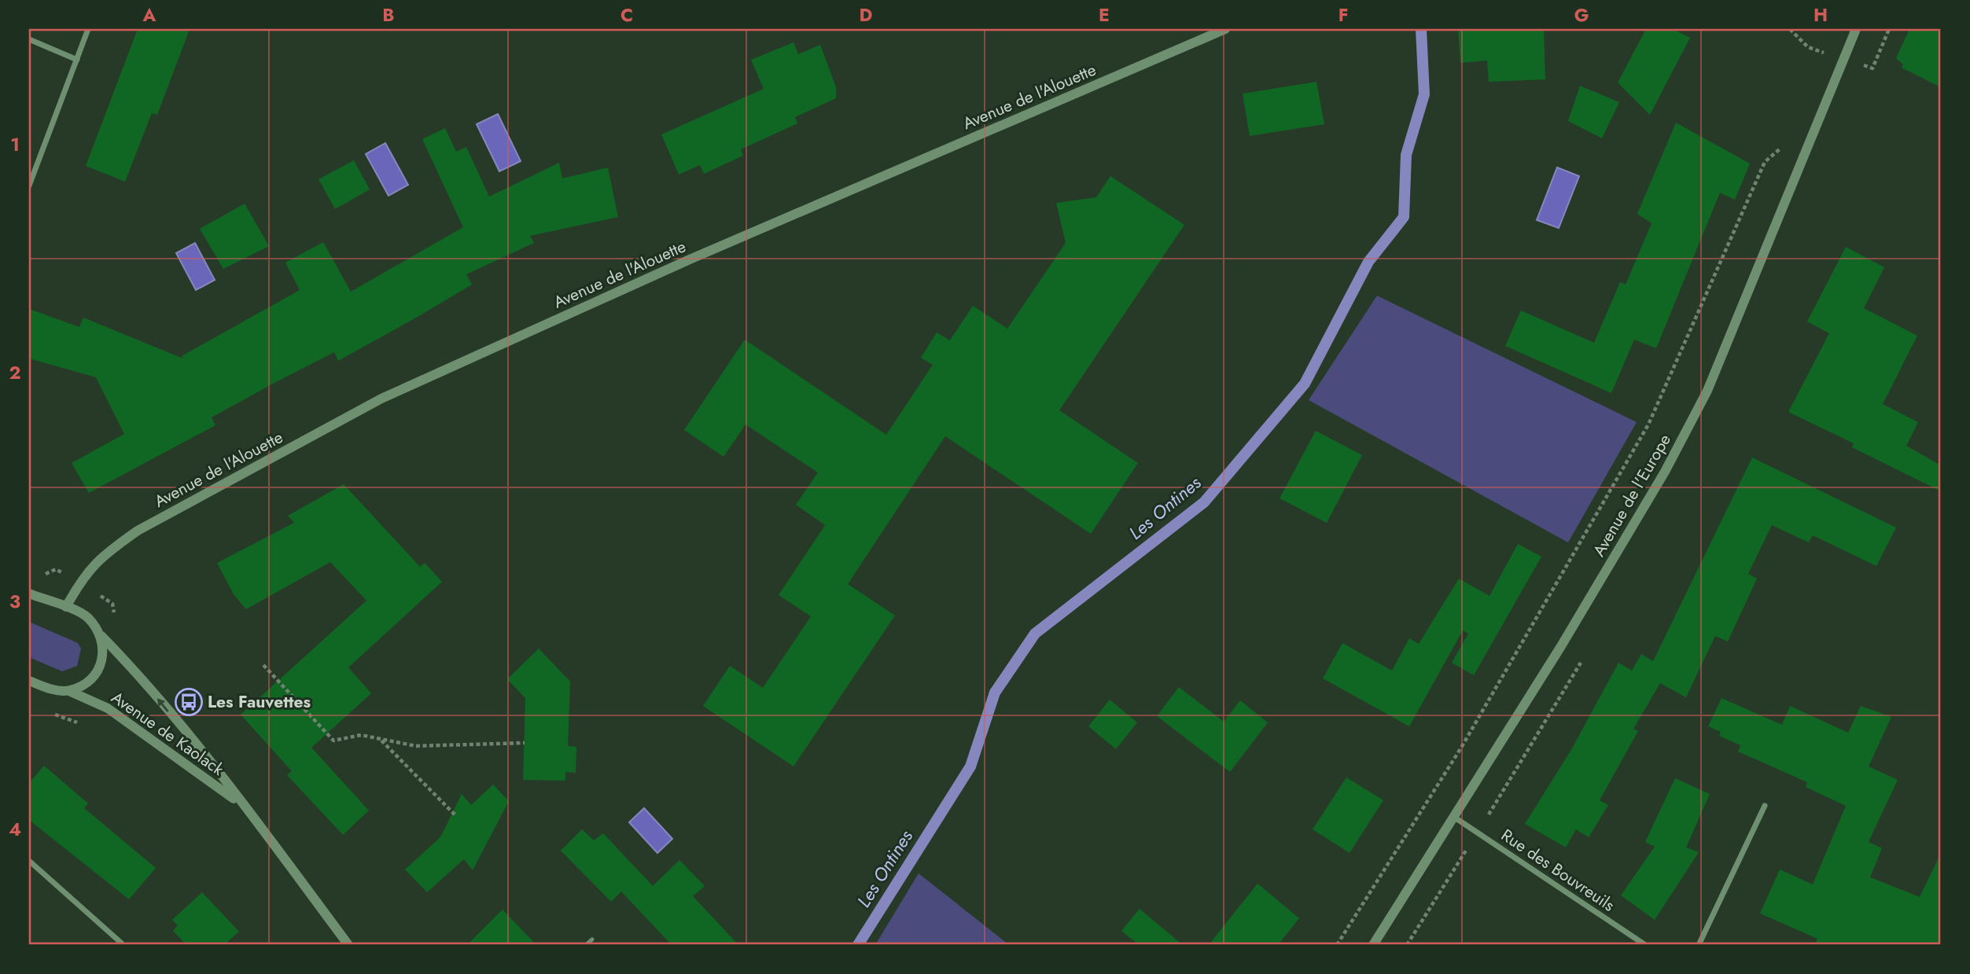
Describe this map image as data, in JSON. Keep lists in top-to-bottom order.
{
  "streets": {
    "street": [
      "Avenue de l'Alouette",
      "Avenue de l'Europe",
      "Avenue de Kaolack",
      "Rue des Bouvreuils"
    ]
  },
  "crossings": [
    ["Avenue de l'Europe", "Rue des Bouvreuils"]
  ],
  "water": ["Les Ontines"],
  "places": {
    "bus stop": ["Les Fauvettes"]
  },
  "grid": {
    "columns": [
      "A",
      "B",
      "C",
      "D",
      "E",
      "F",
      "G",
      "H"
    ],
    "rows": [
      "1",
      "2",
      "3",
      "4"
    ]
  }
}
